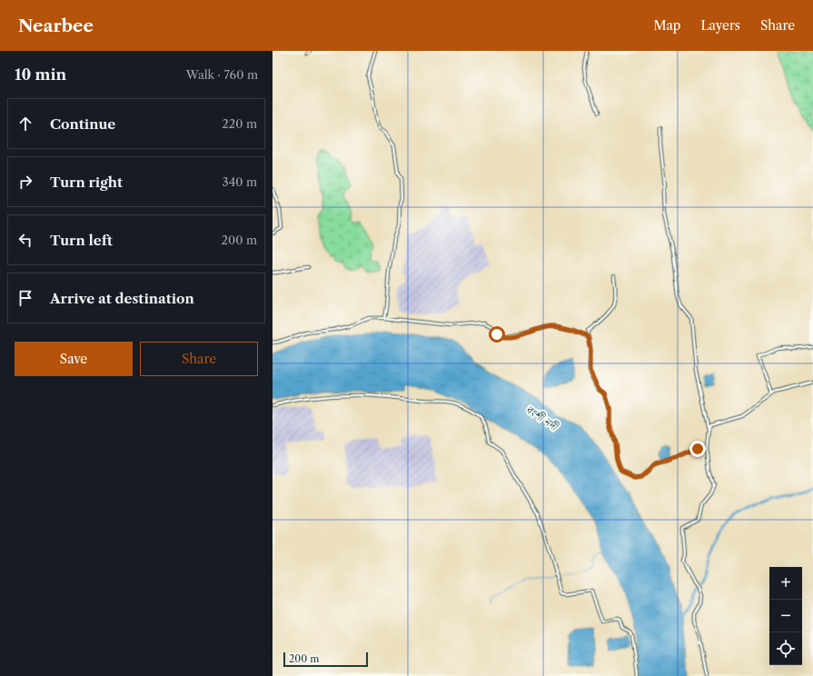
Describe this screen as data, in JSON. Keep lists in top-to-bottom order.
{
  "water": ["বংশী নদী"],
  "scale_bar": "200 m",
  "page": {
    "header": "Nearbee",
    "nav": ["Map", "Layers", "Share"],
    "heading": ["10 min", "Walk · 760 m"],
    "list": [
      ["Continue", "220 m"],
      ["Turn right", "340 m"],
      ["Turn left", "200 m"],
      "Arrive at destination"
    ],
    "buttons": ["Save", "Share"],
    "map_buttons": ["+", "−"],
    "scale": "200 m"
  }
}
